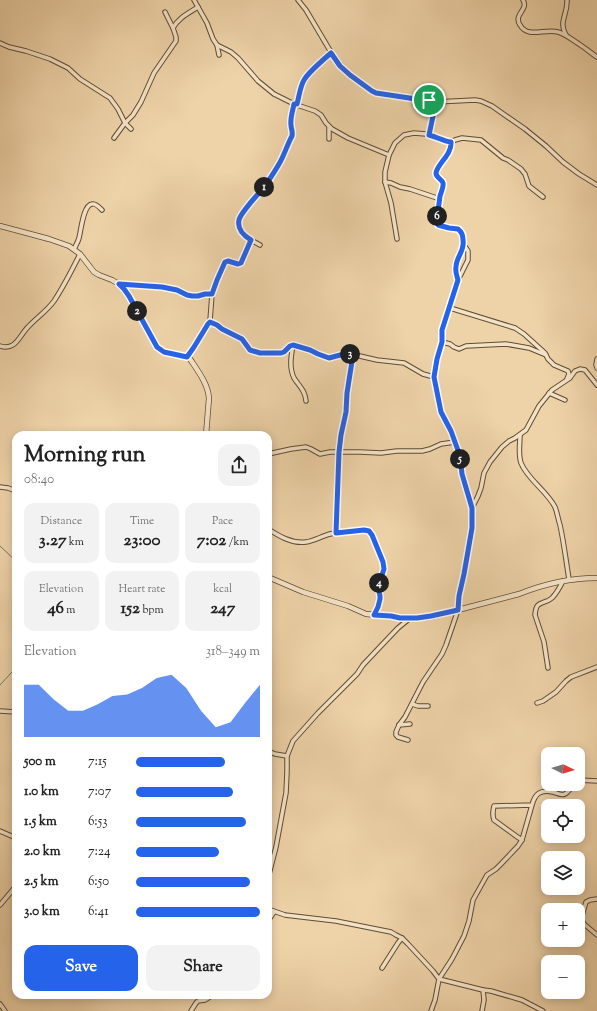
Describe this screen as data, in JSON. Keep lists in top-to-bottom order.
{
  "north": "right",
  "page": {
    "pins": [
      "1",
      "6",
      "2",
      "3",
      "5",
      "4"
    ],
    "heading": ["Morning run", "08:40"],
    "stats": [
      ["Distance", "3.27 km"],
      ["Time", "23:00"],
      ["Pace", "7:02 /km"],
      ["Elevation", "46 m"],
      ["Heart rate", "152 bpm"],
      ["kcal", "247"]
    ],
    "chart": ["Elevation", "318–349 m"],
    "map_buttons": ["+", "−"],
    "list": [
      {
        "name": "500 m",
        "note": "7:15"
      },
      {
        "name": "1.0 km",
        "note": "7:07"
      },
      {
        "name": "1.5 km",
        "note": "6:53"
      },
      {
        "name": "2.0 km",
        "note": "7:24"
      },
      {
        "name": "2.5 km",
        "note": "6:50"
      },
      {
        "name": "3.0 km",
        "note": "6:41"
      }
    ],
    "buttons": ["Save", "Share"]
  }
}
